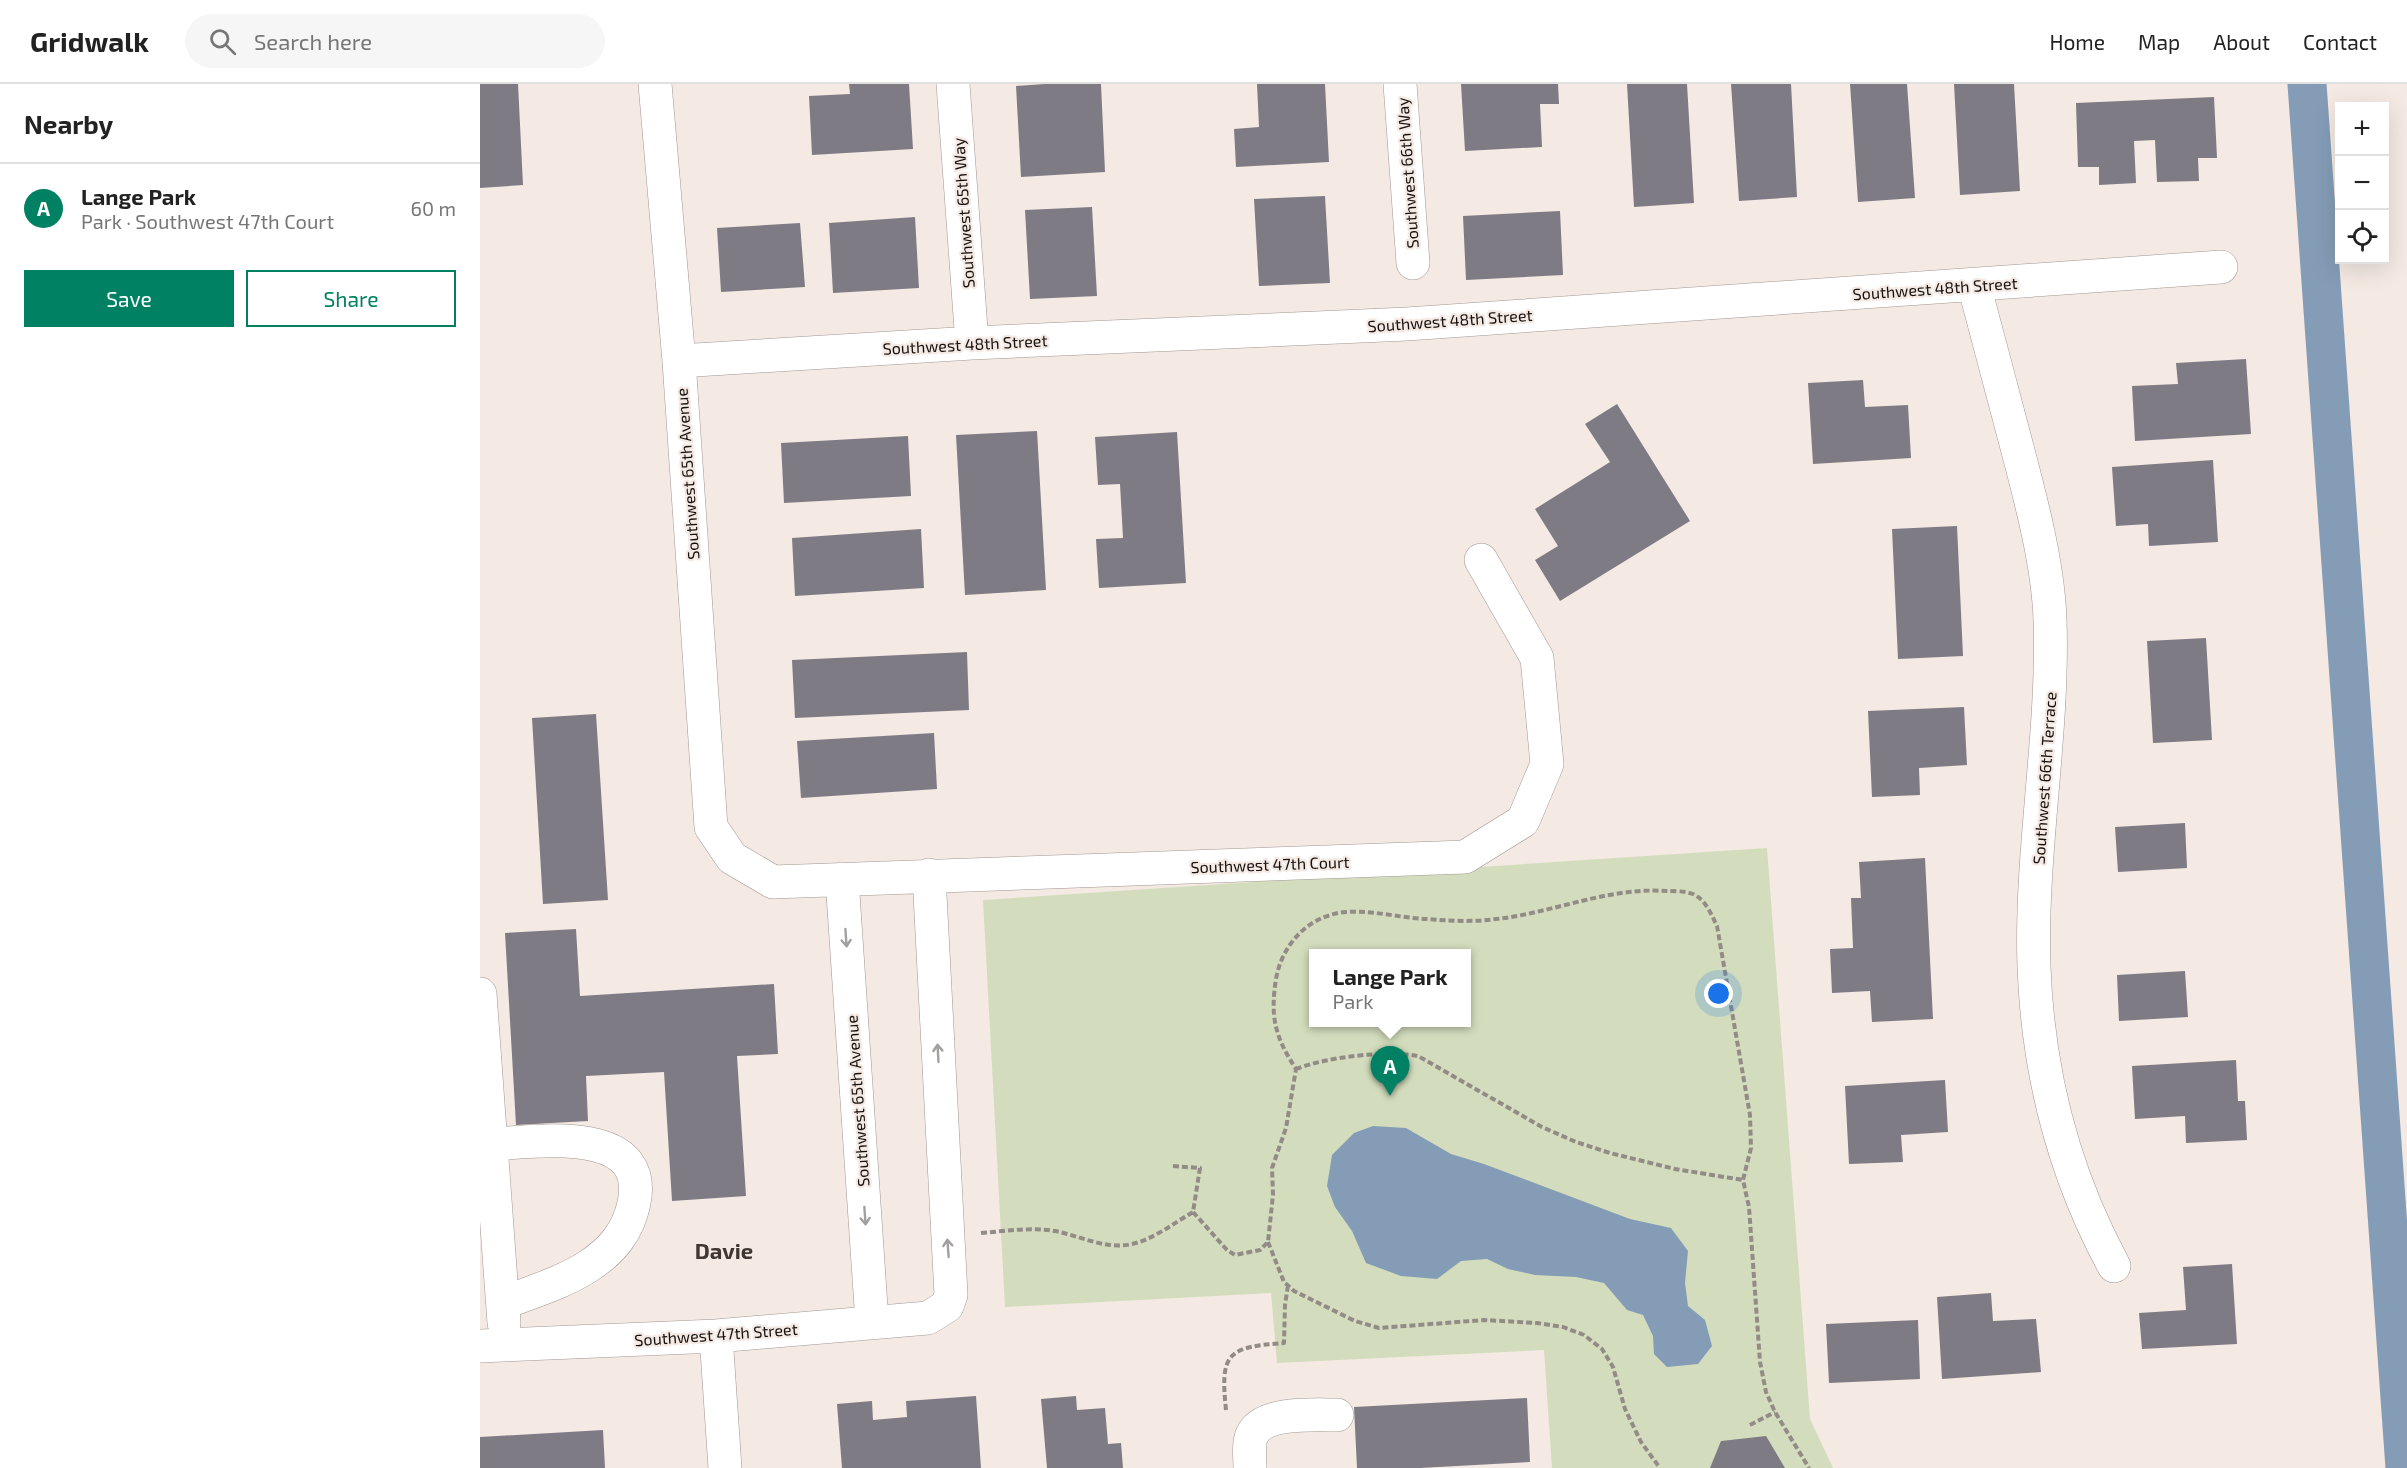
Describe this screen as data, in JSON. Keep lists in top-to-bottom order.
{
  "streets": {
    "street": [
      "Southwest 66th Way",
      "Southwest 65th Way",
      "Southwest 48th Street",
      "Southwest 65th Avenue",
      "Southwest 66th Terrace",
      "Southwest 47th Court",
      "Southwest 47th Street"
    ]
  },
  "crossings": [
    ["Southwest 65th Way", "Southwest 48th Street"],
    ["Southwest 48th Street", "Southwest 65th Avenue"],
    ["Southwest 48th Street", "Southwest 66th Terrace"],
    ["Southwest 65th Avenue", "Southwest 47th Court"],
    ["Southwest 65th Avenue", "Southwest 47th Street"]
  ],
  "districts": ["Davie"],
  "page": {
    "header": "Gridwalk",
    "search": "Search here",
    "nav": [
      "Home",
      "Map",
      "About",
      "Contact"
    ],
    "heading": "Nearby",
    "map_buttons": ["+", "−"],
    "list": [
      {
        "mark": "A",
        "name": "Lange Park",
        "note": "Park · Southwest 47th Court",
        "value": "60 m"
      }
    ],
    "buttons": ["Save", "Share"],
    "popup": ["Lange Park", "Park"],
    "pins": "A"
  }
}
